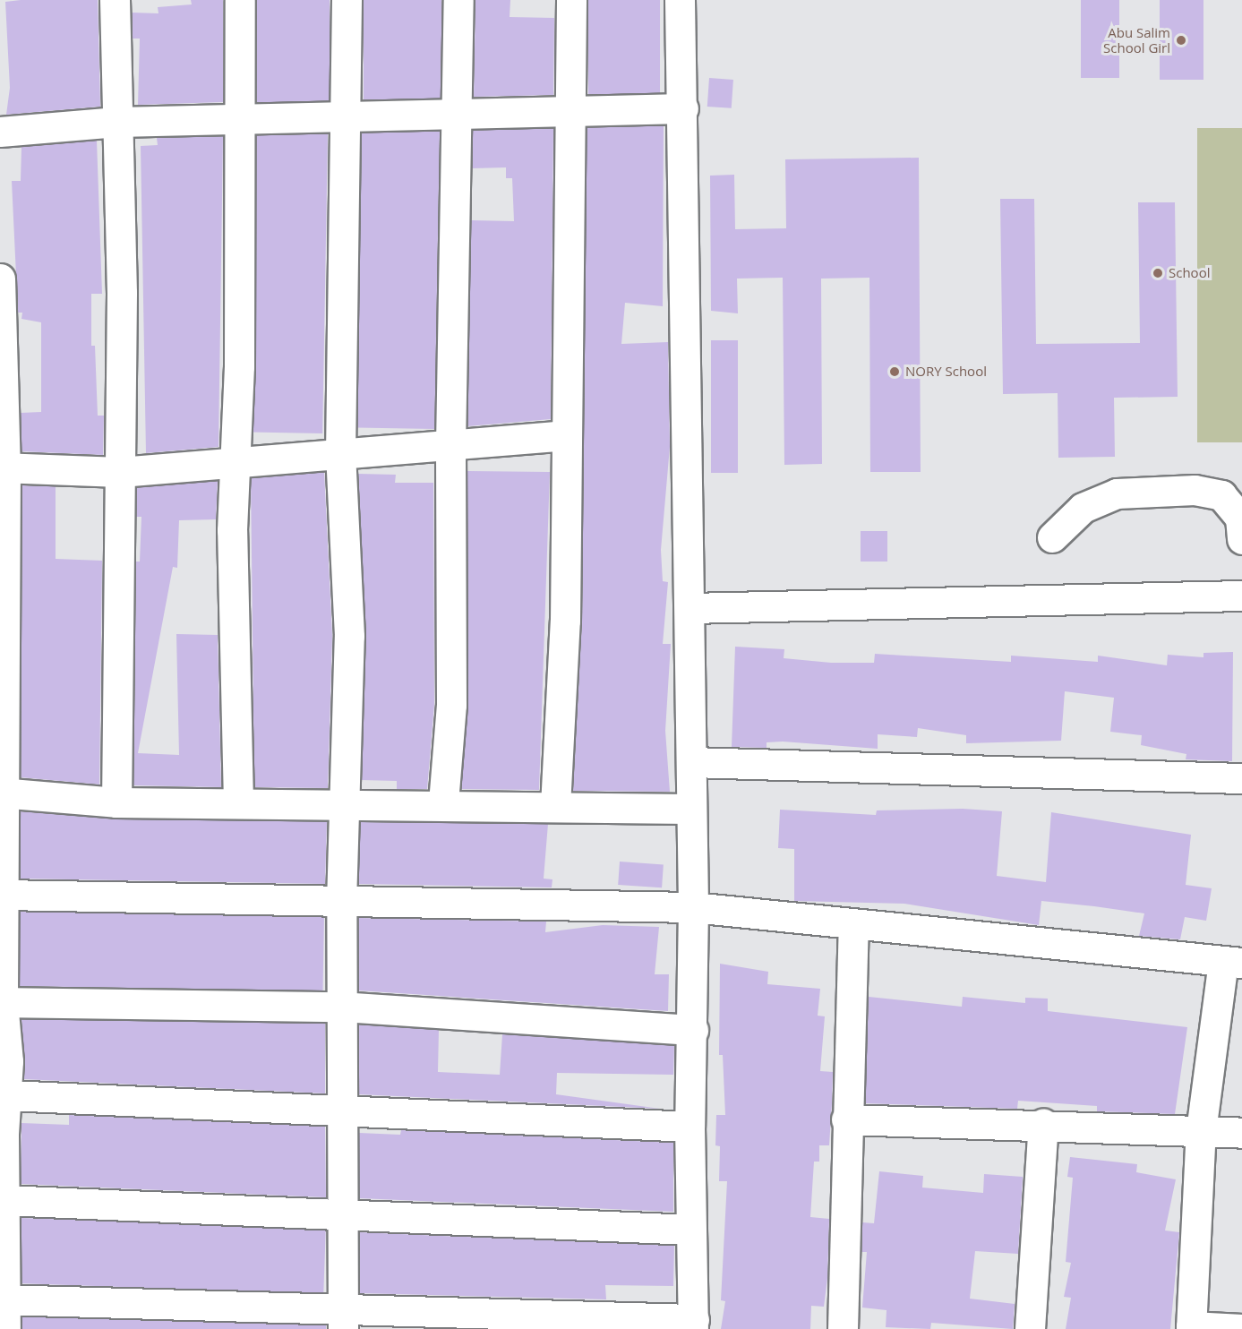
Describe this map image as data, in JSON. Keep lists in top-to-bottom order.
{
  "places": ["Abu Salim School Girl", "School", "NORY School"]
}
